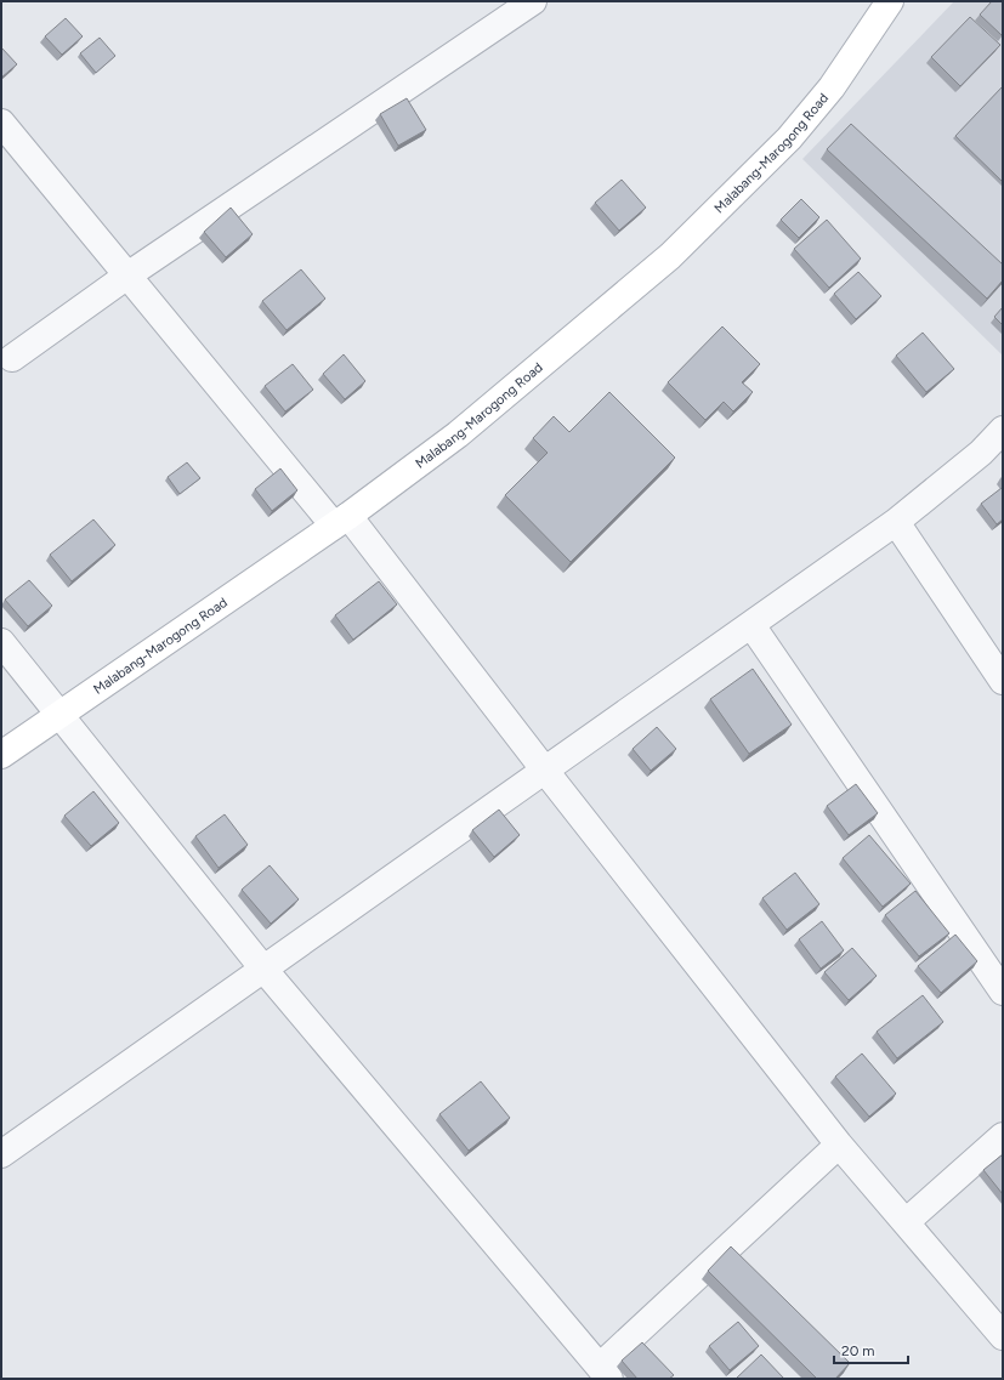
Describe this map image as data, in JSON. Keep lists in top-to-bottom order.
{
  "streets": {
    "main road": ["Malabang-Marogong Road"]
  },
  "scale_bar": "20 m"
}
